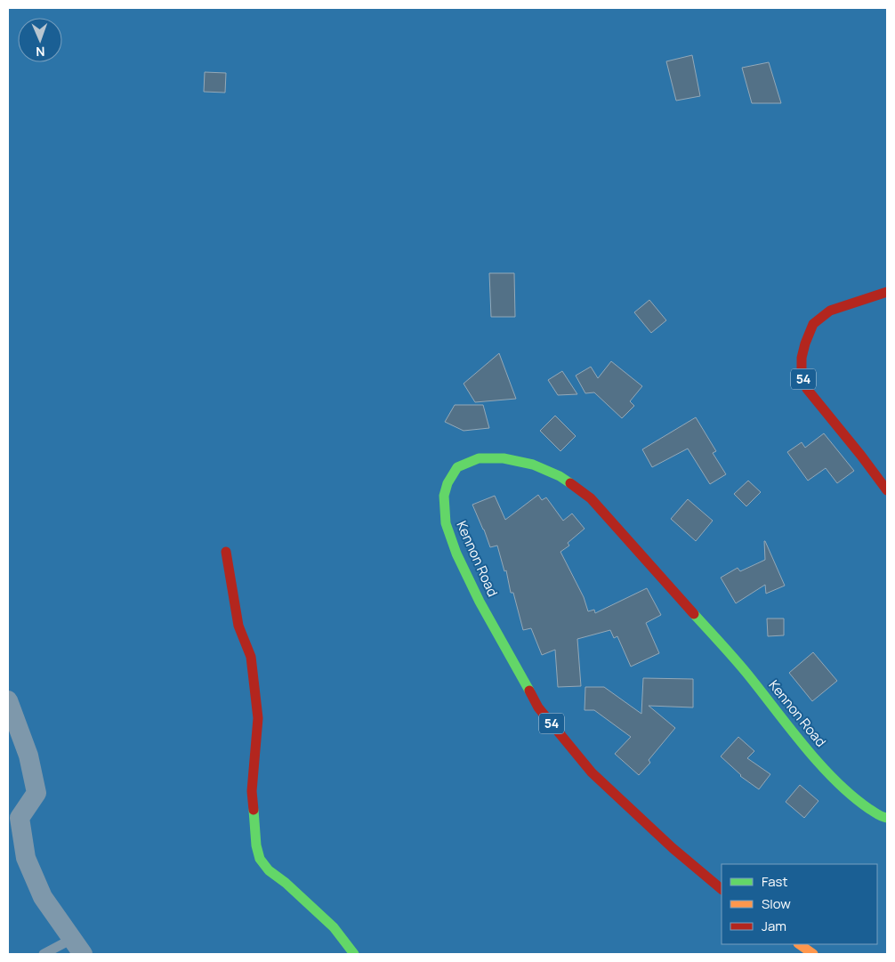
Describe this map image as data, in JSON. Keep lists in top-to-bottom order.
{
  "streets": {
    "main road": ["54", "Kennon Road"]
  },
  "legend": ["Fast", "Slow", "Jam"],
  "north": "bottom"
}
